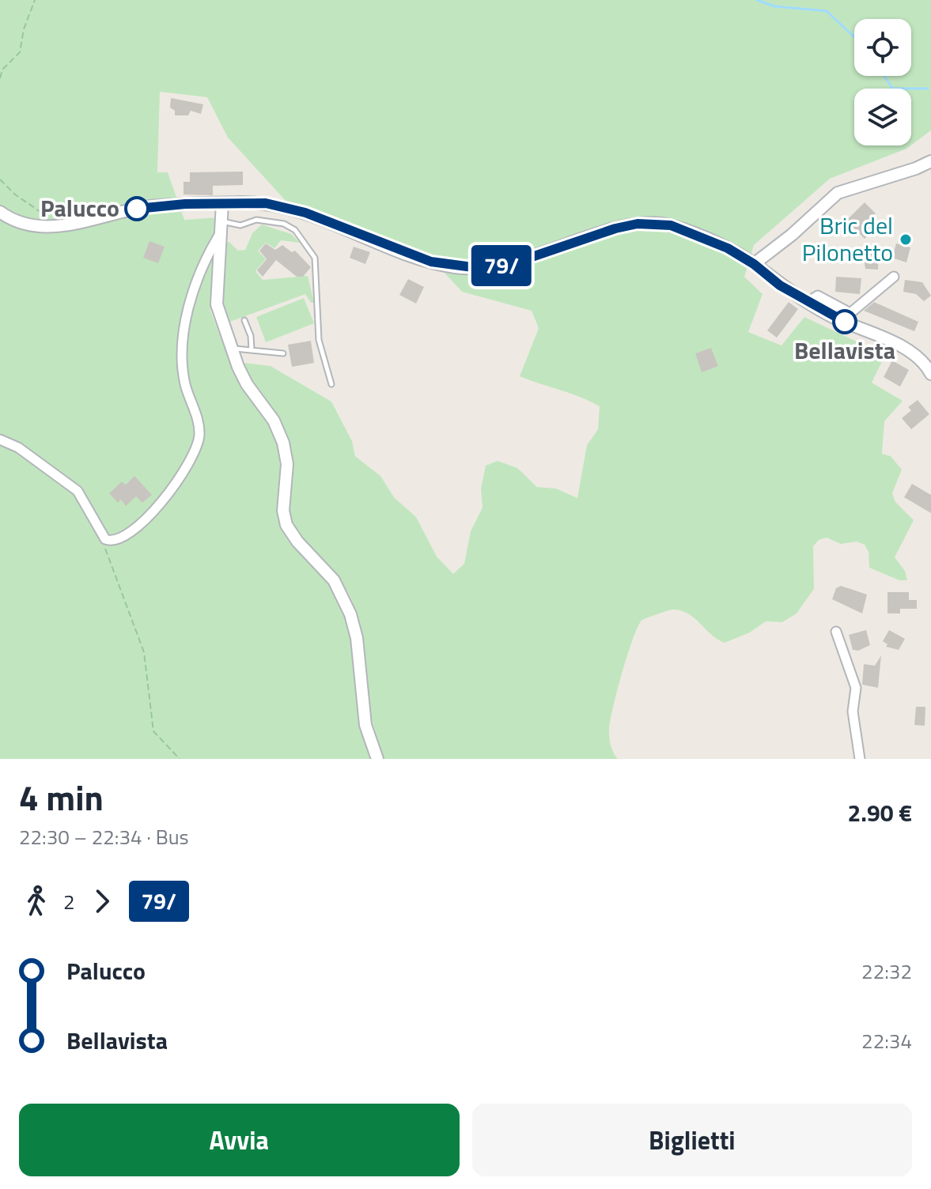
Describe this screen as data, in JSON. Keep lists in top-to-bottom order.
{
  "places": ["Palucco", "Bric del Pilonetto", "Bellavista"],
  "lines": ["bus line 79/"],
  "page": {
    "on_map": "79/",
    "heading": ["4 min", "22:30 – 22:34 · Bus", "2.90 €"],
    "legs": ["2", "79/"],
    "list": [
      {
        "name": "Palucco",
        "value": "22:32"
      },
      {
        "name": "Bellavista",
        "value": "22:34"
      }
    ],
    "buttons": ["Avvia", "Biglietti"]
  }
}
